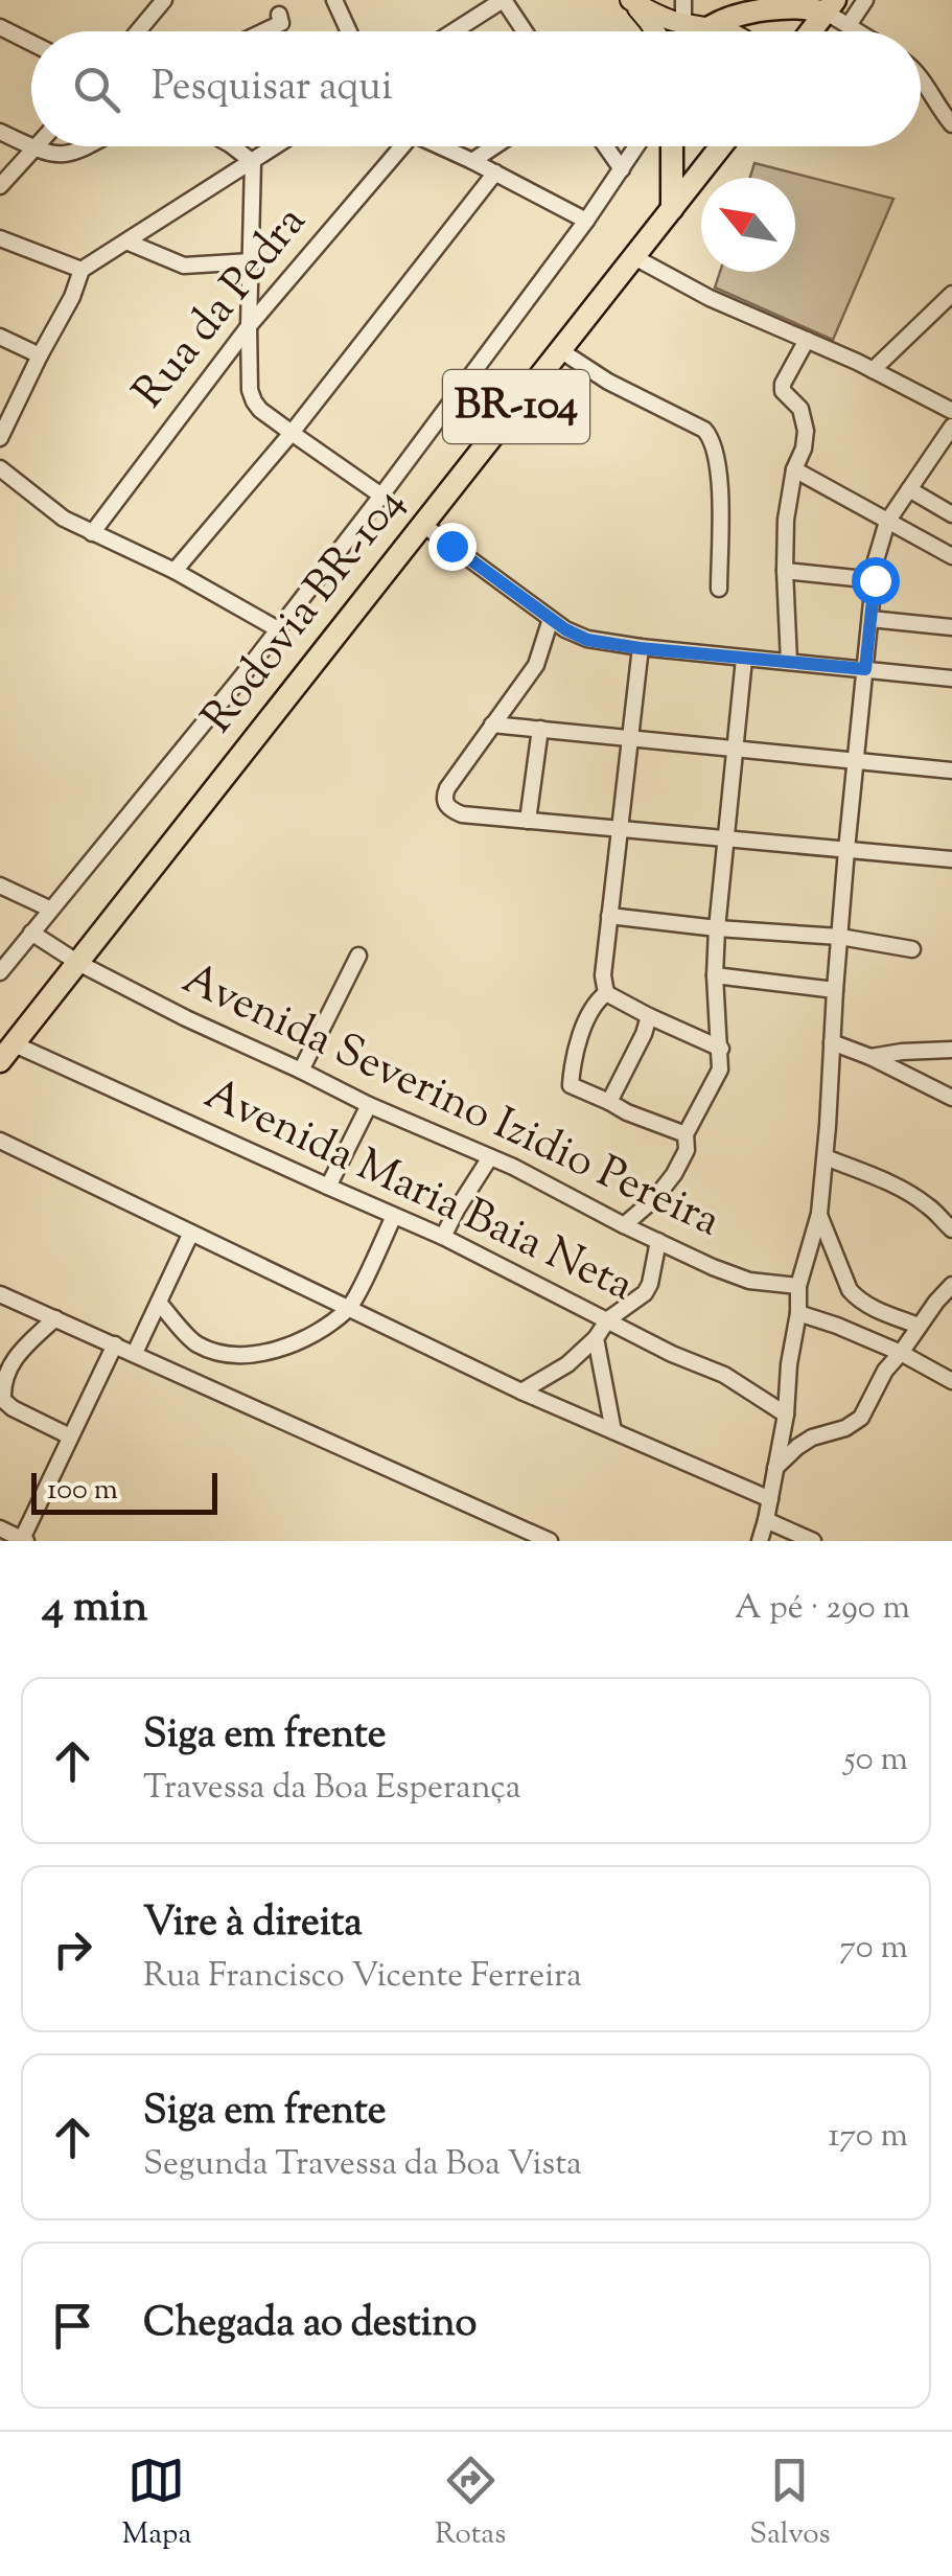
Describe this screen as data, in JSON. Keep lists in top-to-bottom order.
{
  "streets": {
    "highway": ["BR-104", "Rodovia BR-104"],
    "street": ["Rua da Pedra", "Avenida Severino Izidio Pereira", "Avenida Maria Baia Neta"]
  },
  "crossings": [
    ["Rodovia BR-104", "Avenida Severino Izidio Pereira"],
    ["Rodovia BR-104", "Avenida Maria Baia Neta"]
  ],
  "scale_bar": "100 m",
  "north": "top left",
  "page": {
    "search": "Pesquisar aqui",
    "scale": "100 m",
    "heading": ["4 min", "A pé · 290 m"],
    "list": [
      ["Siga em frente", "Travessa da Boa Esperança", "50 m"],
      ["Vire à direita", "Rua Francisco Vicente Ferreira", "70 m"],
      ["Siga em frente", "Segunda Travessa da Boa Vista", "170 m"],
      "Chegada ao destino"
    ],
    "nav": ["Mapa", "Rotas", "Salvos"]
  }
}
